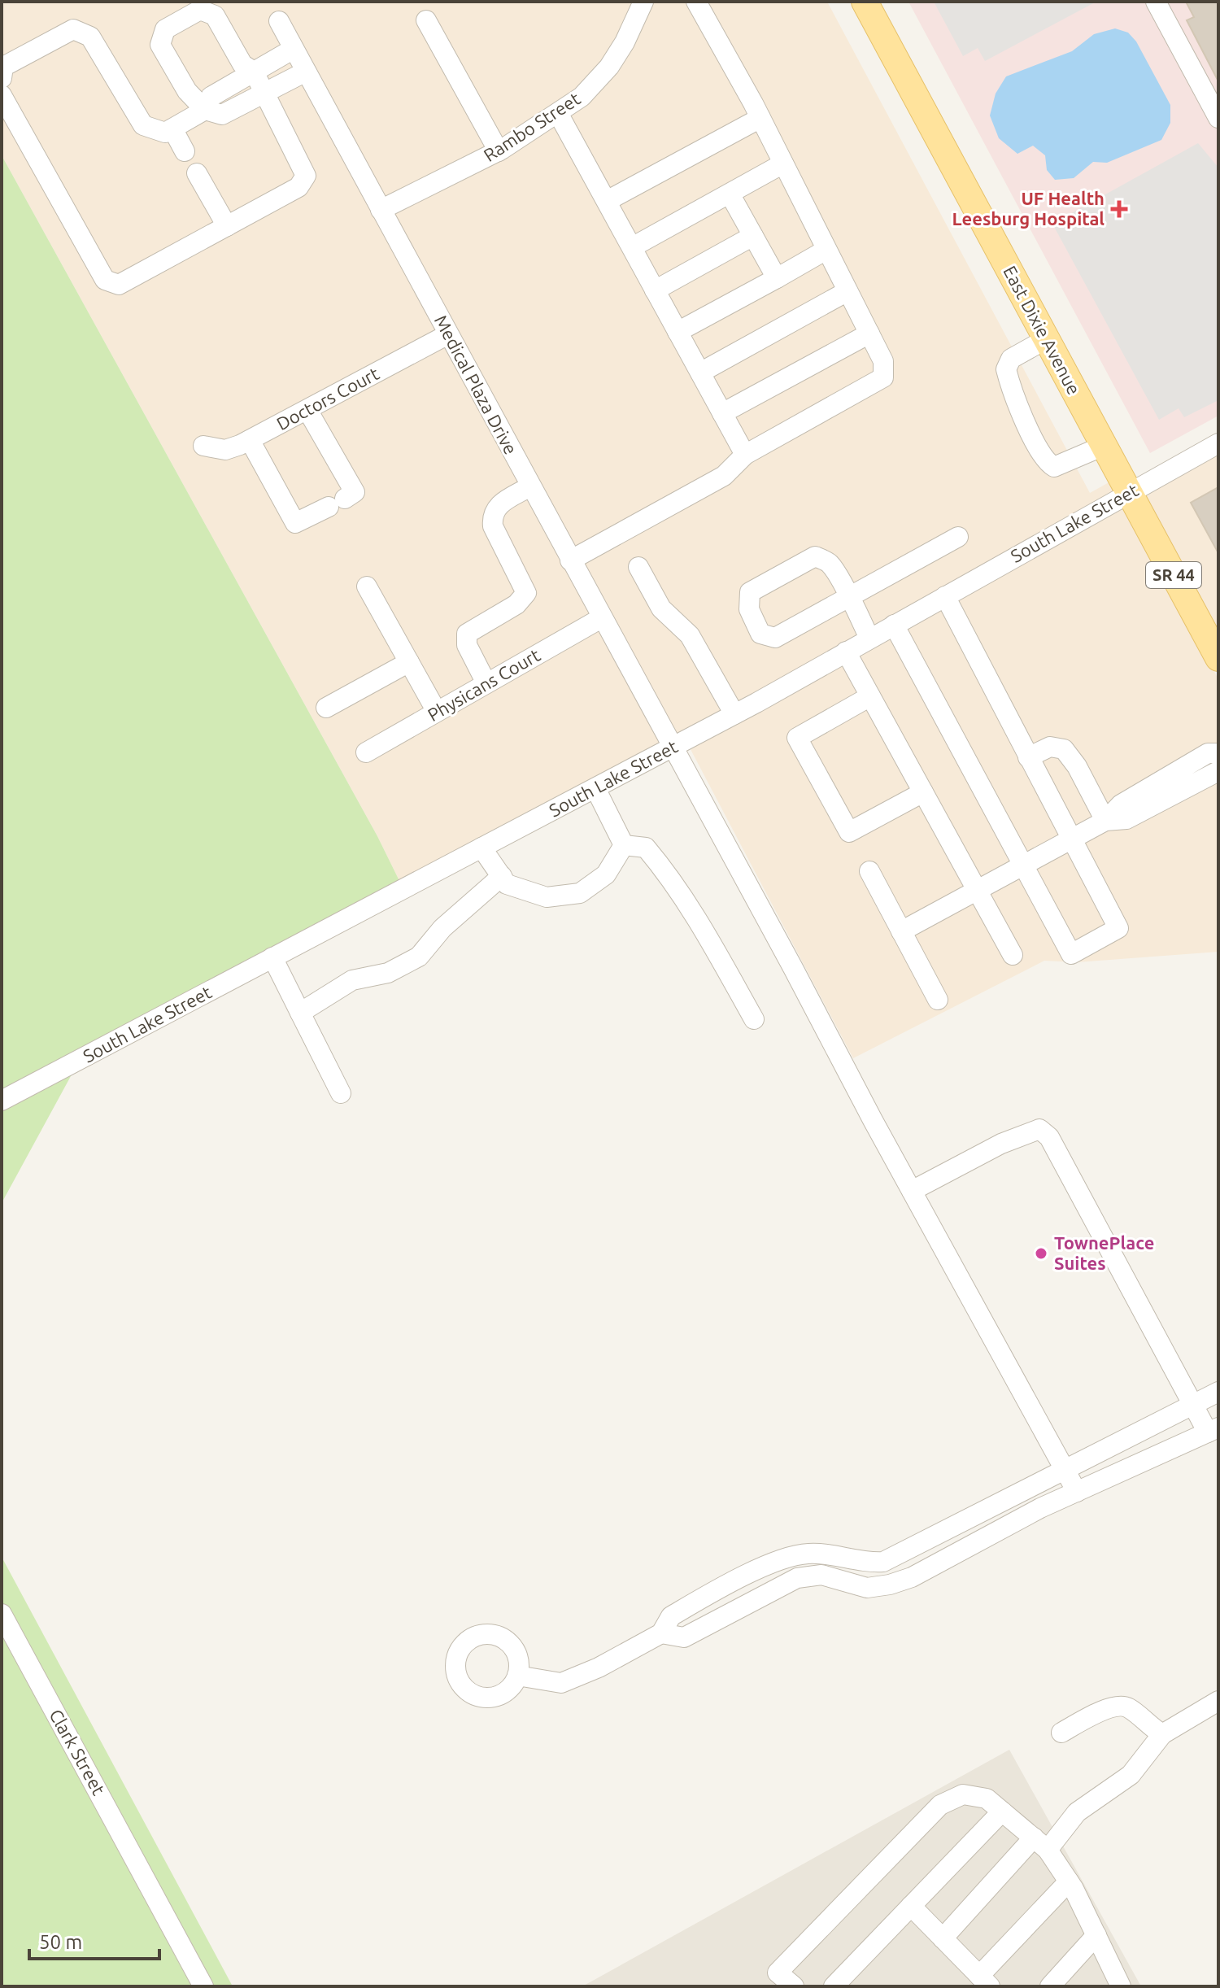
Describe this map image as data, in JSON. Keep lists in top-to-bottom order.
{
  "streets": {
    "main road": ["East Dixie Avenue", "SR 44"],
    "street": [
      "Rambo Street",
      "Medical Plaza Drive",
      "Doctors Court",
      "South Lake Street",
      "Physicans Court",
      "Clark Street"
    ]
  },
  "crossings": [
    ["Rambo Street", "Medical Plaza Drive"],
    ["East Dixie Avenue", "South Lake Street"],
    ["Medical Plaza Drive", "Doctors Court"],
    ["Medical Plaza Drive", "South Lake Street"],
    ["Medical Plaza Drive", "Physicans Court"]
  ],
  "places": {
    "health": ["UF Health Leesburg Hospital"],
    "other": ["TownePlace Suites"]
  },
  "scale_bar": "50 m"
}
